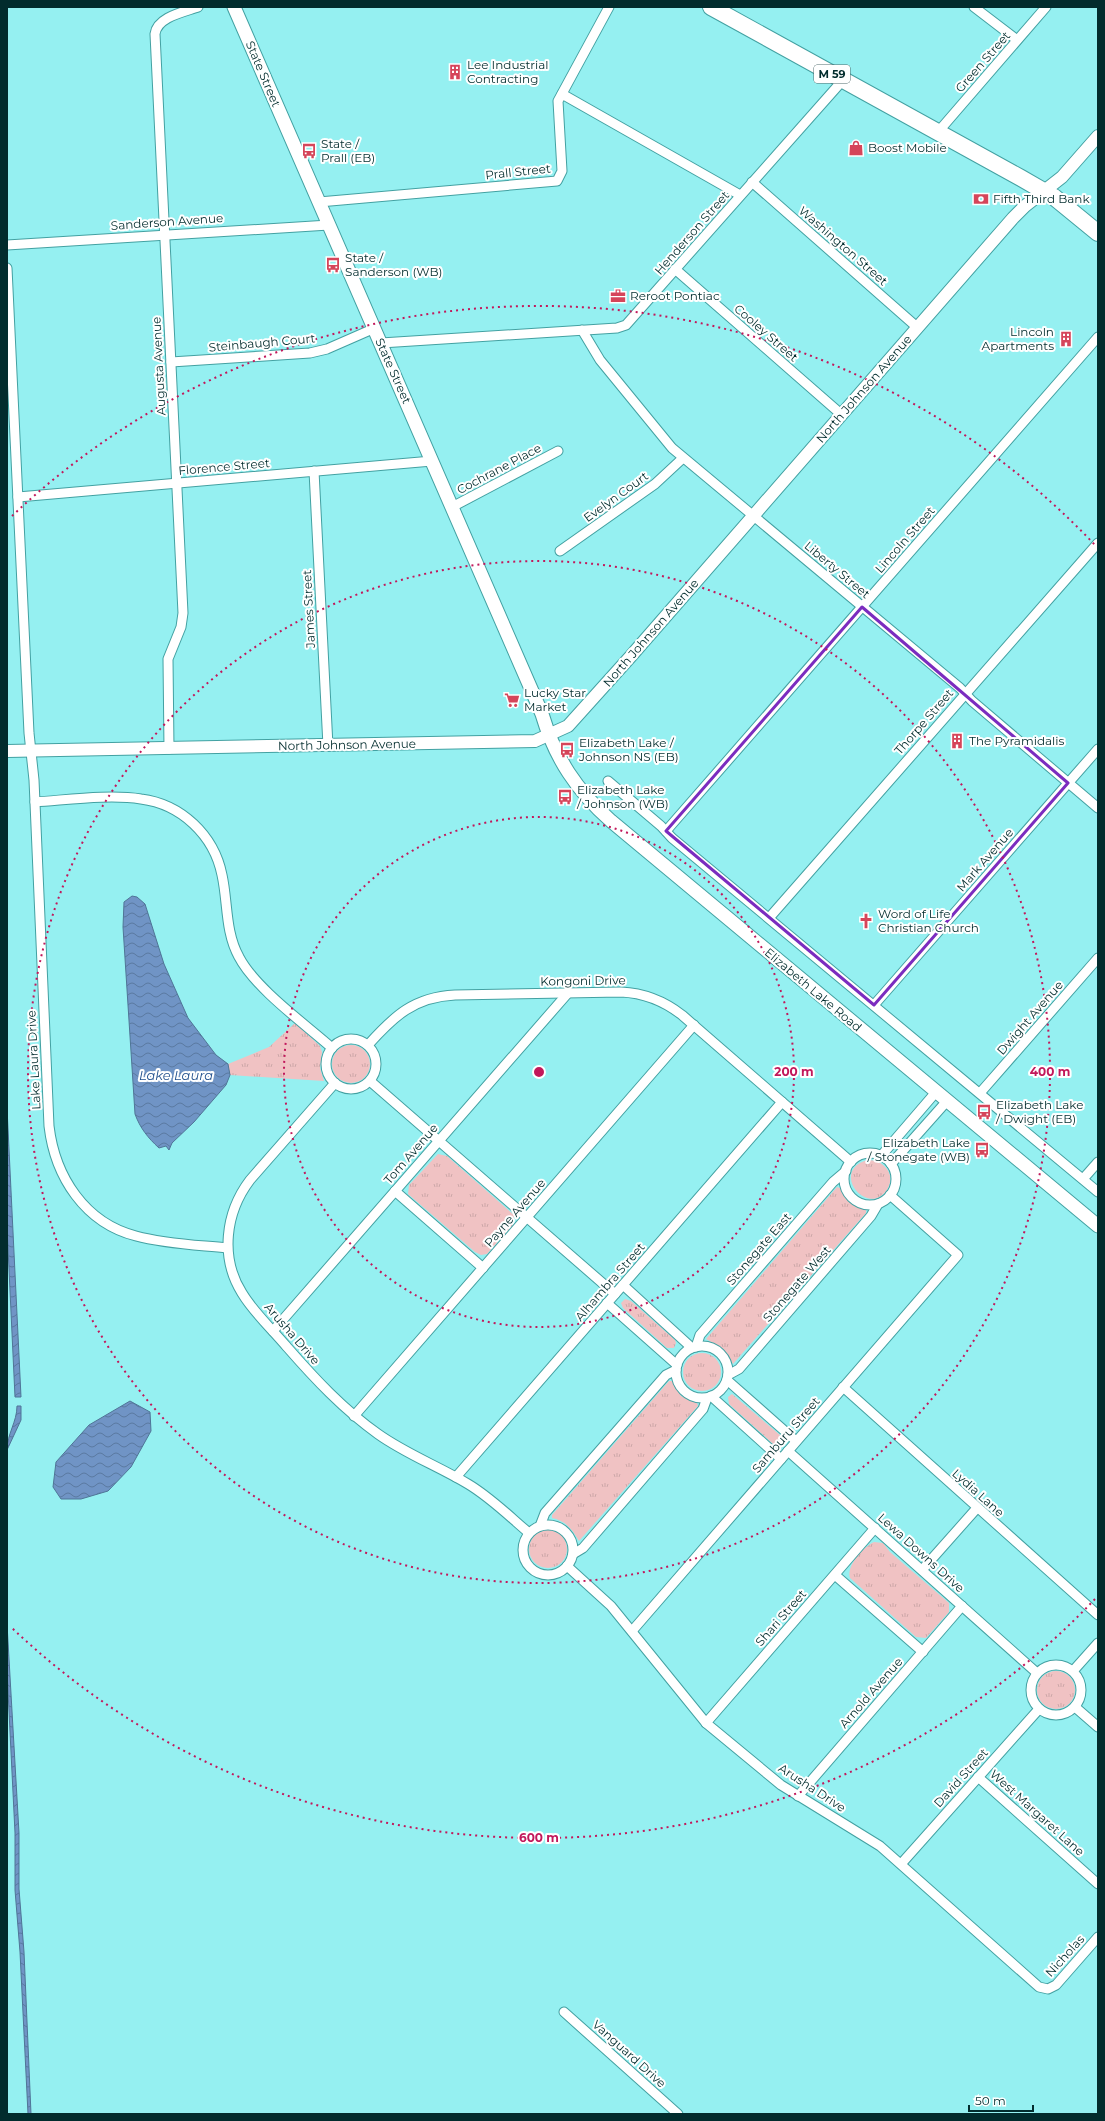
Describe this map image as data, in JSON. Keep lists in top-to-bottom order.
{
  "streets": {
    "highway": ["M 59"],
    "main road": ["State Street", "Elizabeth Lake Road"],
    "street": [
      "Green Street",
      "Prall Street",
      "Sanderson Avenue",
      "Henderson Street",
      "Washington Street",
      "Cooley Street",
      "Steinbaugh Court",
      "Augusta Avenue",
      "North Johnson Avenue",
      "Florence Street",
      "Cochrane Place",
      "Evelyn Court",
      "Lincoln Street",
      "Liberty Street",
      "James Street",
      "Thorpe Street",
      "Mark Avenue",
      "Kongoni Drive",
      "Dwight Avenue",
      "Lake Laura Drive",
      "Tom Avenue",
      "Payne Avenue",
      "Stonegate East",
      "Alhambra Street",
      "Stonegate West",
      "Arusha Drive",
      "Samburu Street",
      "Lydia Lane",
      "Lewa Downs Drive",
      "Shari Street",
      "Arnold Avenue",
      "David Street",
      "West Margaret Lane",
      "Nicholas",
      "Vanguard Drive"
    ]
  },
  "crossings": [
    ["Green Street", "M 59"],
    ["State Street", "Prall Street"],
    ["State Street", "Sanderson Avenue"],
    ["State Street", "Henderson Street"],
    ["State Street", "Steinbaugh Court"],
    ["State Street", "North Johnson Avenue"],
    ["State Street", "Florence Street"],
    ["State Street", "Cochrane Place"],
    ["State Street", "Elizabeth Lake Road"],
    ["M 59", "Henderson Street"],
    ["M 59", "North Johnson Avenue"],
    ["Sanderson Avenue", "Augusta Avenue"],
    ["Henderson Street", "Washington Street"],
    ["Henderson Street", "Cooley Street"],
    ["Henderson Street", "Liberty Street"],
    ["Washington Street", "North Johnson Avenue"],
    ["Cooley Street", "North Johnson Avenue"],
    ["Steinbaugh Court", "Augusta Avenue"],
    ["Augusta Avenue", "North Johnson Avenue"],
    ["Augusta Avenue", "Florence Street"],
    ["North Johnson Avenue", "Liberty Street"],
    ["North Johnson Avenue", "James Street"],
    ["North Johnson Avenue", "Elizabeth Lake Road"],
    ["North Johnson Avenue", "Lake Laura Drive"],
    ["Florence Street", "James Street"],
    ["Florence Street", "Lake Laura Drive"],
    ["Evelyn Court", "Liberty Street"],
    ["Lincoln Street", "Liberty Street"],
    ["Liberty Street", "Thorpe Street"],
    ["Liberty Street", "Mark Avenue"],
    ["Kongoni Drive", "Tom Avenue"],
    ["Kongoni Drive", "Payne Avenue"],
    ["Kongoni Drive", "Stonegate East"],
    ["Kongoni Drive", "Alhambra Street"],
    ["Kongoni Drive", "Stonegate West"],
    ["Kongoni Drive", "Arusha Drive"],
    ["Kongoni Drive", "Samburu Street"],
    ["Lake Laura Drive", "Arusha Drive"],
    ["Tom Avenue", "Arusha Drive"],
    ["Payne Avenue", "Arusha Drive"],
    ["Stonegate East", "Stonegate West"],
    ["Stonegate East", "Samburu Street"],
    ["Alhambra Street", "Arusha Drive"],
    ["Stonegate West", "Samburu Street"],
    ["Arusha Drive", "Samburu Street"],
    ["Arusha Drive", "Shari Street"],
    ["Arusha Drive", "Arnold Avenue"],
    ["Arusha Drive", "David Street"],
    ["Arusha Drive", "Nicholas"],
    ["Samburu Street", "Lydia Lane"],
    ["Samburu Street", "Lewa Downs Drive"],
    ["Lewa Downs Drive", "Shari Street"],
    ["Lewa Downs Drive", "Arnold Avenue"],
    ["Lewa Downs Drive", "David Street"],
    ["David Street", "West Margaret Lane"]
  ],
  "water": ["Lake Laura"],
  "places": {
    "building": ["Lee Industrial Contracting", "Lincoln Apartments", "The Pyramidalis"],
    "shop": ["Boost Mobile"],
    "bus stop": [
      "State / Prall (EB)",
      "State / Sanderson (WB)",
      "Elizabeth Lake / Johnson NS (EB)",
      "Elizabeth Lake / Johnson (WB)",
      "Elizabeth Lake / Dwight (EB)",
      "Elizabeth Lake / Stonegate (WB)"
    ],
    "bank": ["Fifth Third Bank"],
    "office": ["Reroot Pontiac"],
    "supermarket": ["Lucky Star Market"],
    "church": ["Word of Life Christian Church"]
  },
  "scale_bar": "50 m",
  "rings": ["200 m", "400 m", "600 m"]
}
